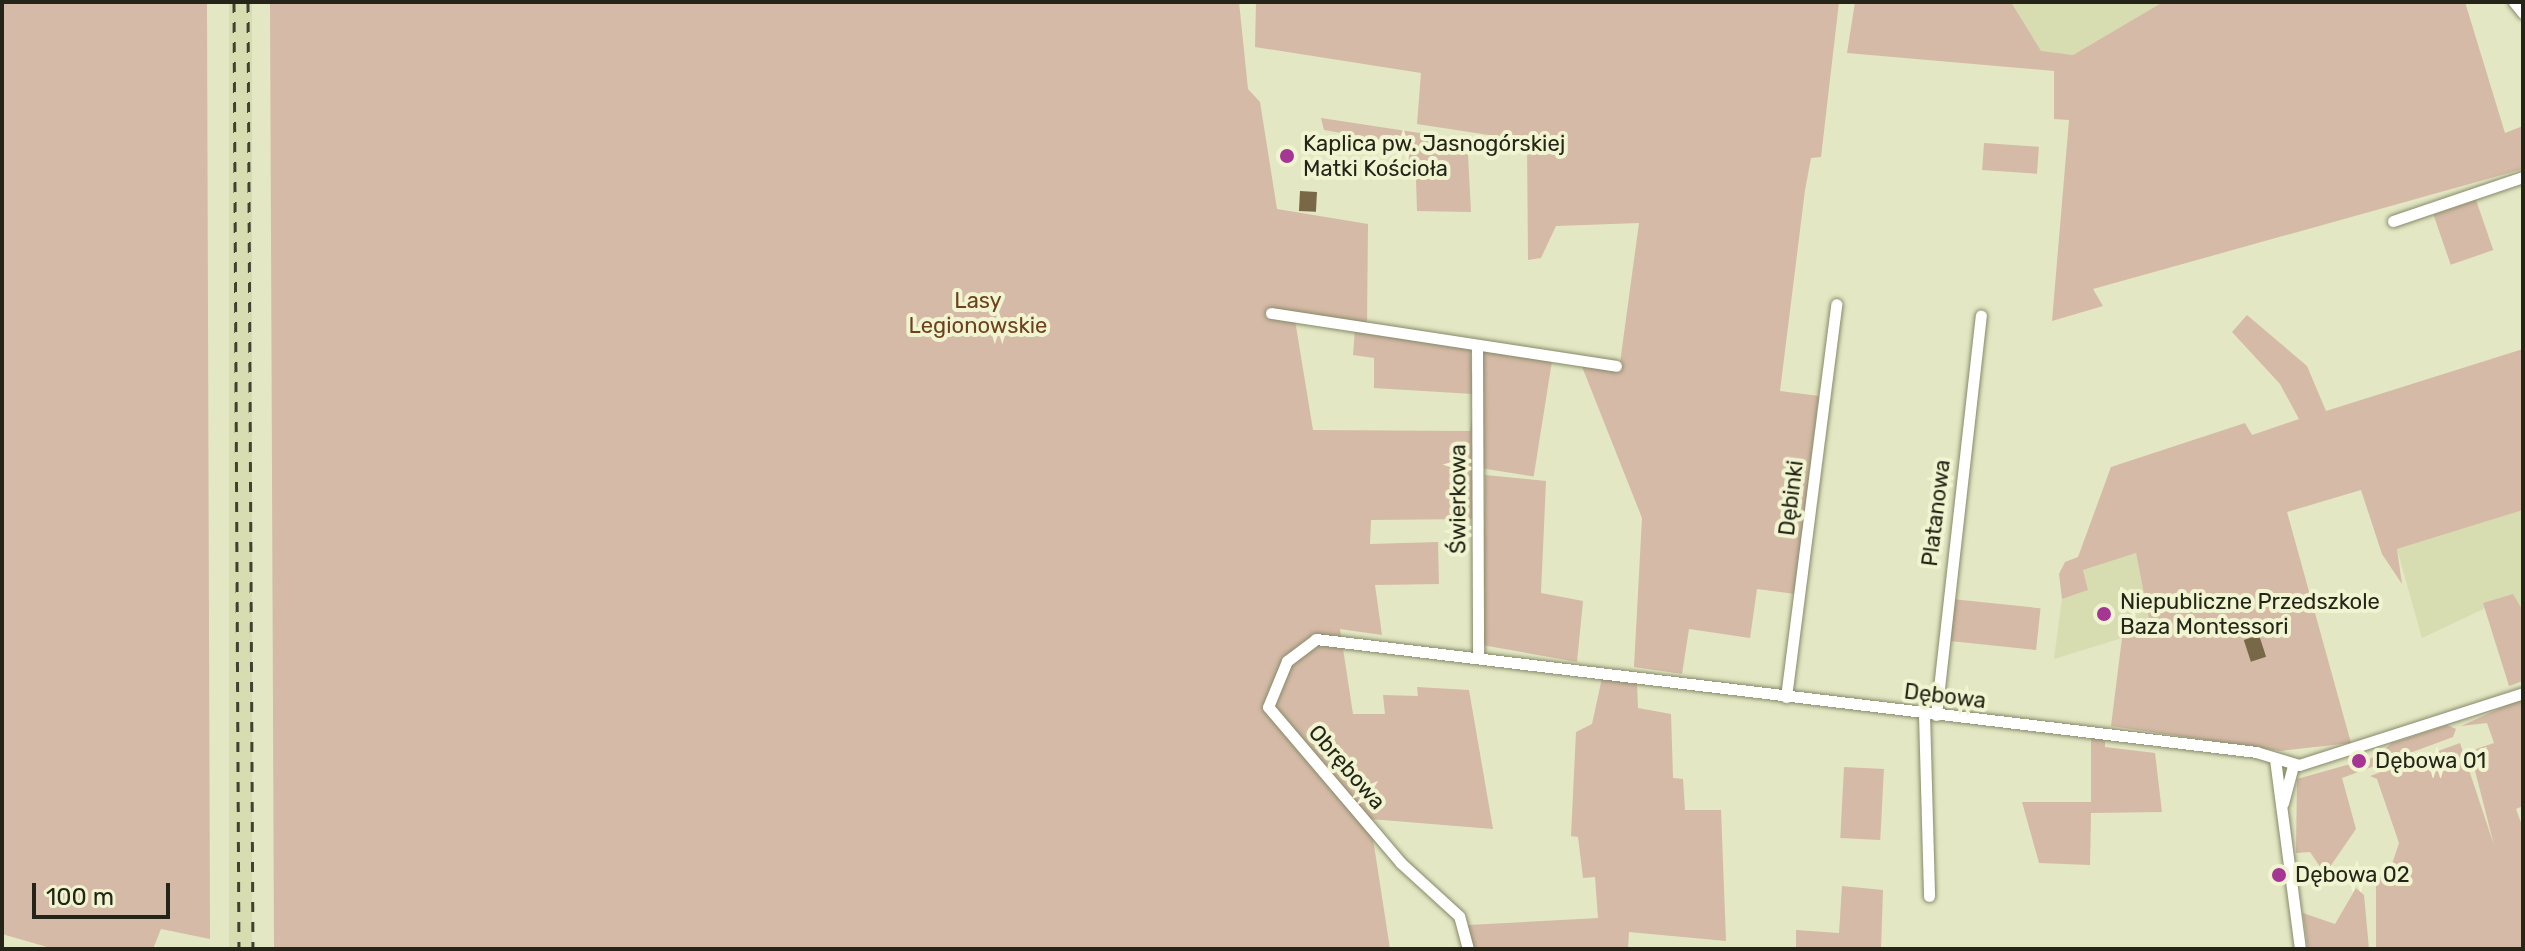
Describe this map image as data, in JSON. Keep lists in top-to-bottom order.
{
  "streets": {
    "street": [
      "Dębinki",
      "Świerkowa",
      "Platanowa",
      "Dębowa",
      "Obrębowa"
    ]
  },
  "crossings": [
    ["Dębinki", "Dębowa"],
    ["Świerkowa", "Dębowa"],
    ["Platanowa", "Dębowa"],
    ["Dębowa", "Obrębowa"]
  ],
  "parks": ["Lasy Legionowskie"],
  "places": [
    "Kaplica pw. Jasnogórskiej Matki Kościoła",
    "Niepubliczne Przedszkole Baza Montessori",
    "Dębowa 01",
    "Dębowa 02"
  ],
  "scale_bar": "100 m"
}
